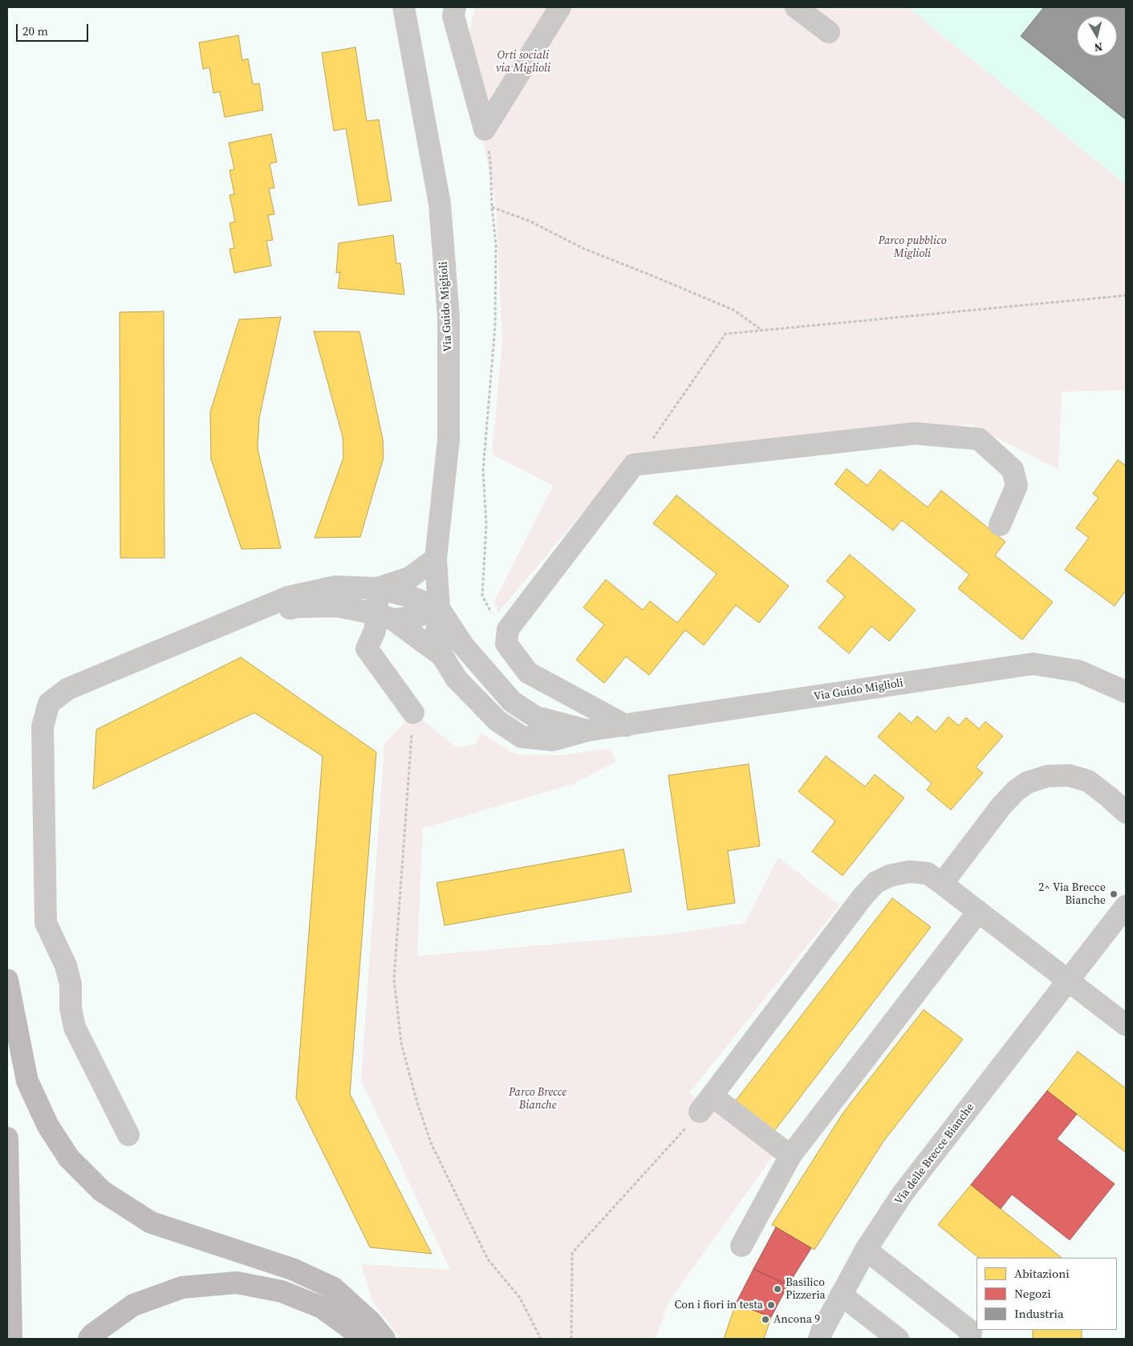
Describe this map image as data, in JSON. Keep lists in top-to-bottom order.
{
  "streets": {
    "street": ["Via Guido Miglioli", "Via delle Brecce Bianche"]
  },
  "parks": ["Orti sociali via Miglioli", "Parco pubblico Miglioli", "Parco Brecce Bianche"],
  "places": [
    "2^ Via Brecce Bianche",
    "Basilico Pizzeria",
    "Con i fiori in testa",
    "Ancona 9"
  ],
  "legend": ["Abitazioni", "Negozi", "Industria"],
  "scale_bar": "20 m",
  "north": "bottom"
}
